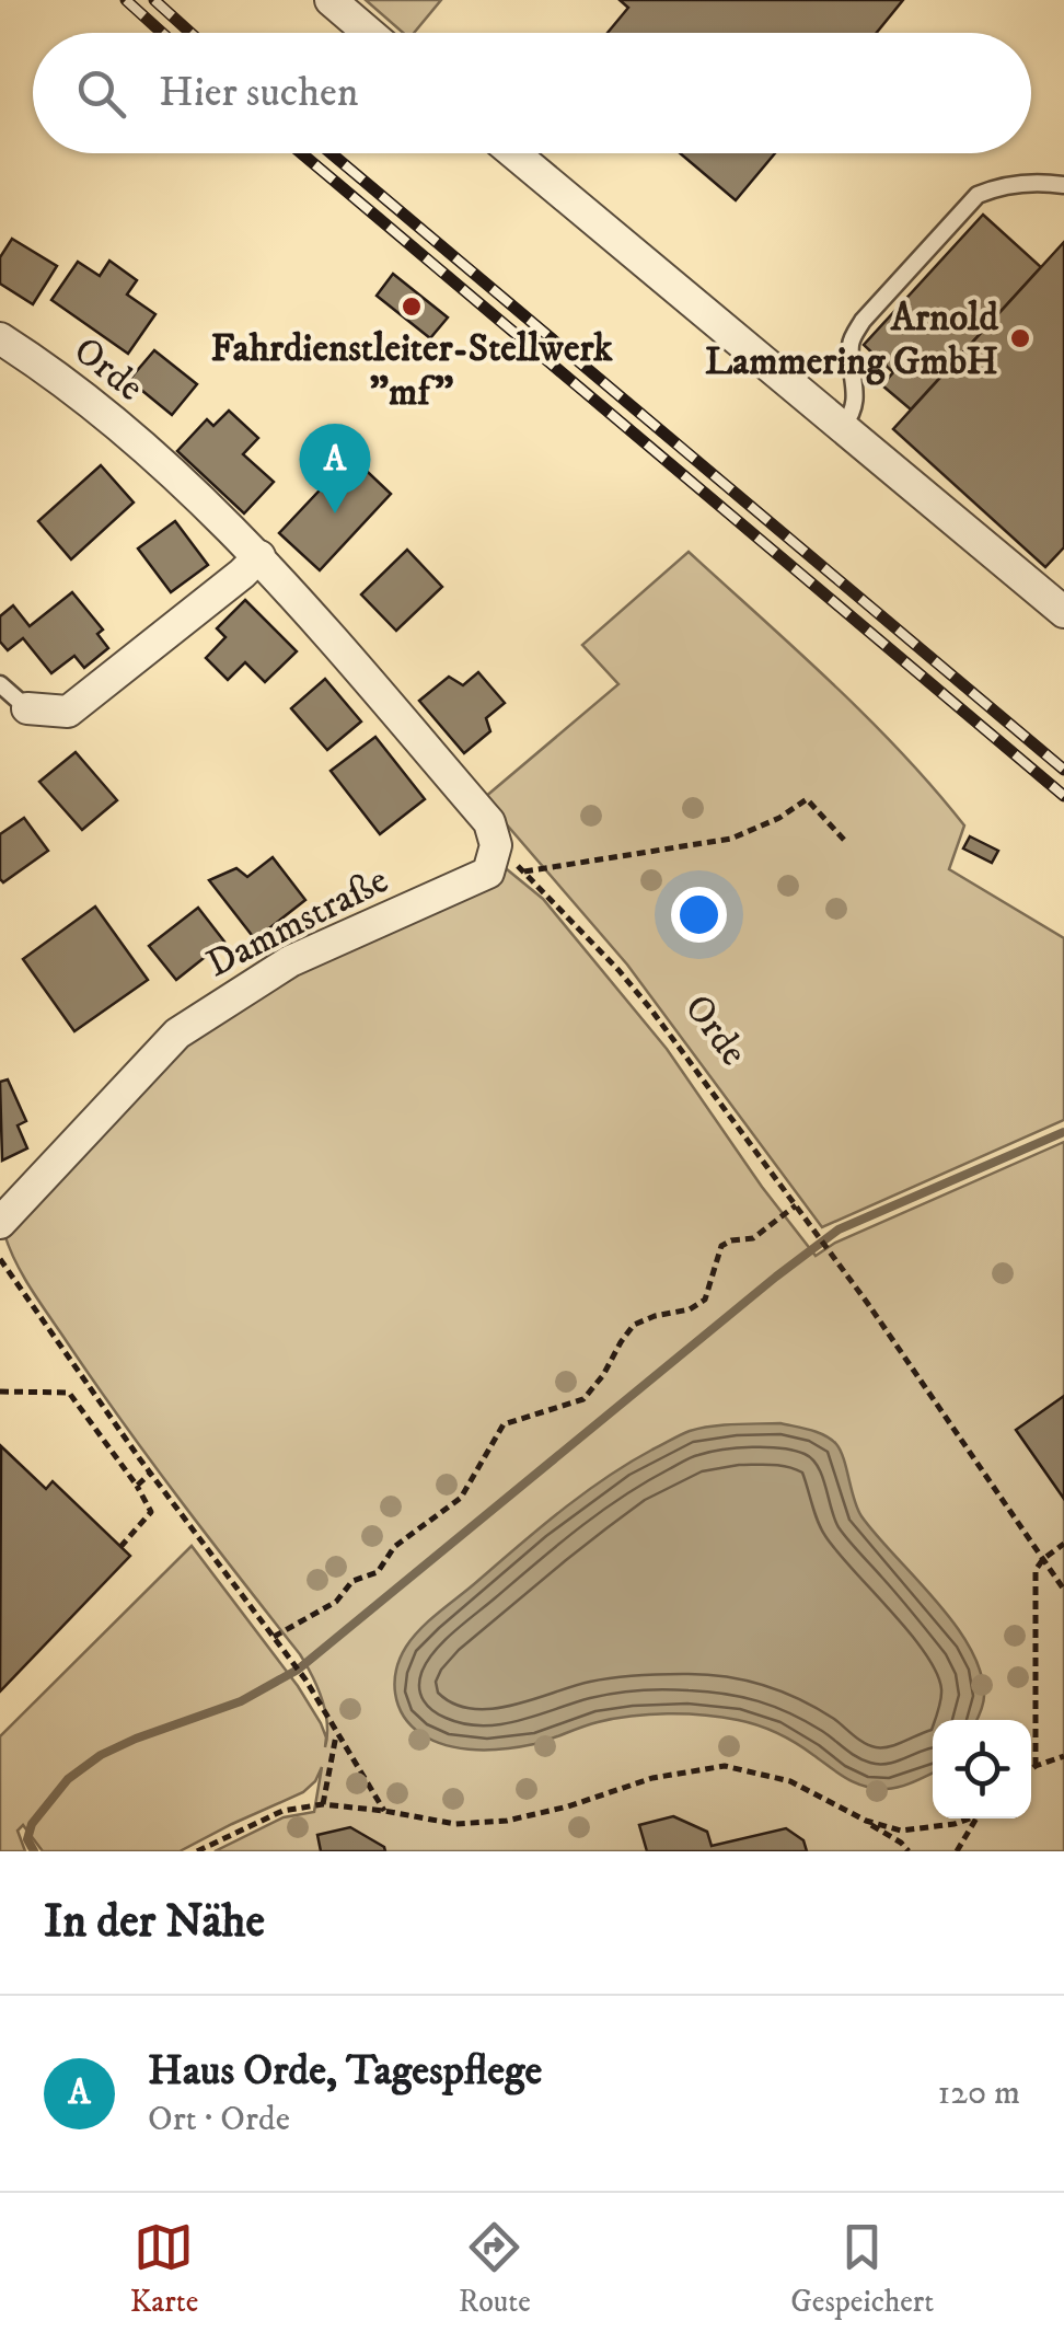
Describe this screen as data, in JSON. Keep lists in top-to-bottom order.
{
  "streets": {
    "street": ["Orde", "Dammstraße"]
  },
  "crossings": [
    ["Orde", "Dammstraße"]
  ],
  "places": ["Fahrdienstleiter-Stellwerk \"mf\"", "Arnold Lammering GmbH"],
  "page": {
    "search": "Hier suchen",
    "pins": "A",
    "heading": "In der Nähe",
    "list": [
      {
        "mark": "A",
        "name": "Haus Orde, Tagespflege",
        "note": "Ort · Orde",
        "value": "120 m"
      }
    ],
    "nav": ["Karte", "Route", "Gespeichert"]
  }
}
